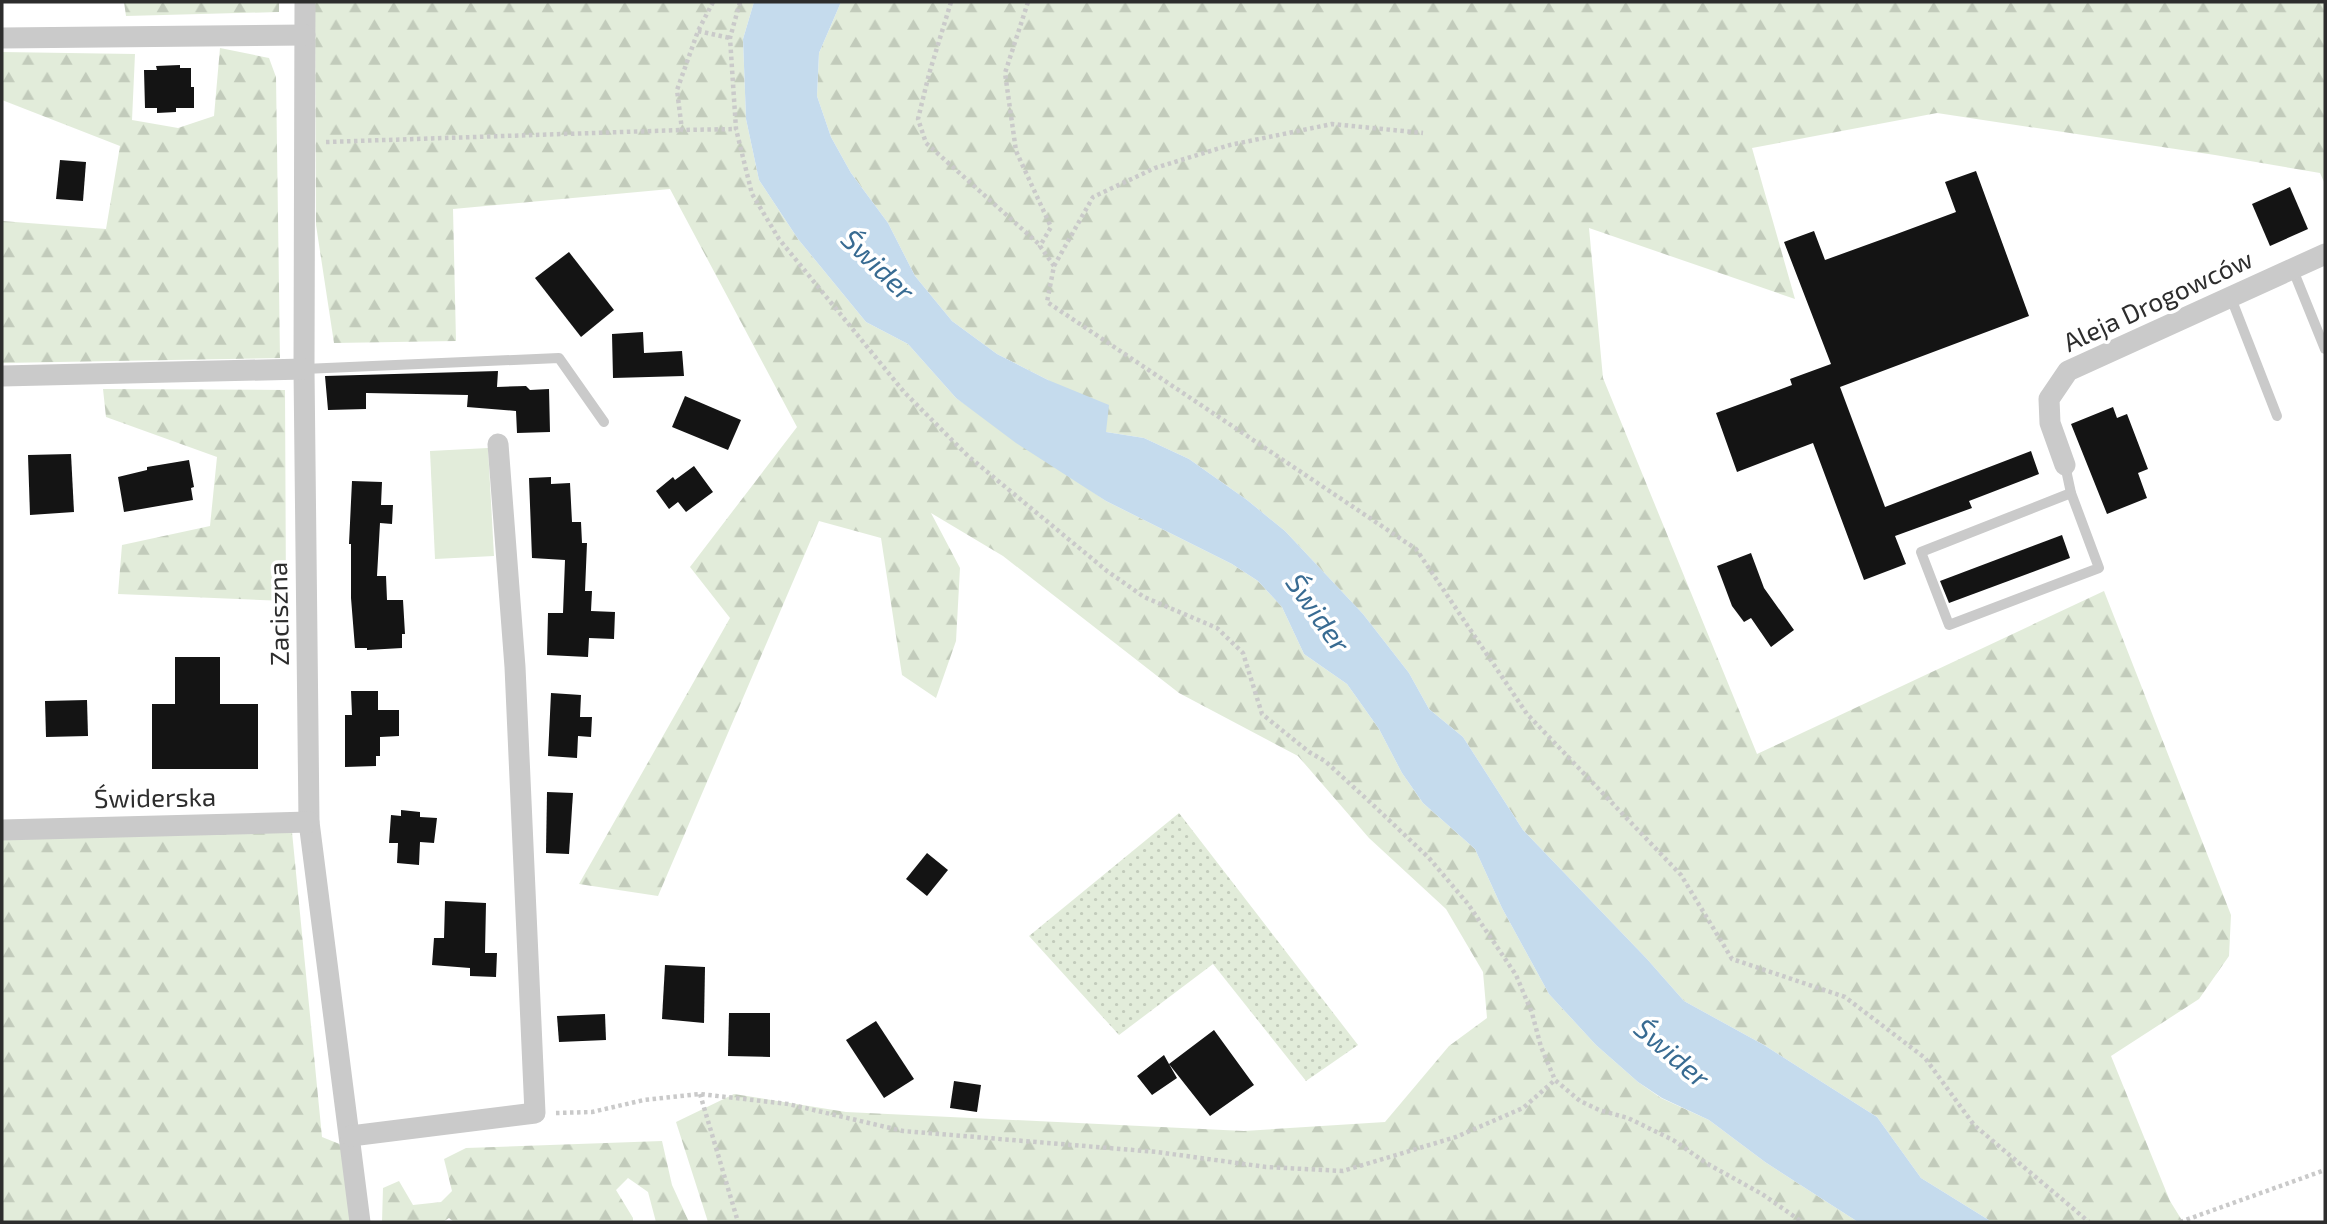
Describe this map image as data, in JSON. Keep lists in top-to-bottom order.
{
  "streets": {
    "street": ["Aleja Drogowców", "Zaciszna", "Świderska"]
  },
  "crossings": [
    ["Zaciszna", "Świderska"]
  ],
  "water": ["Świder"]
}
